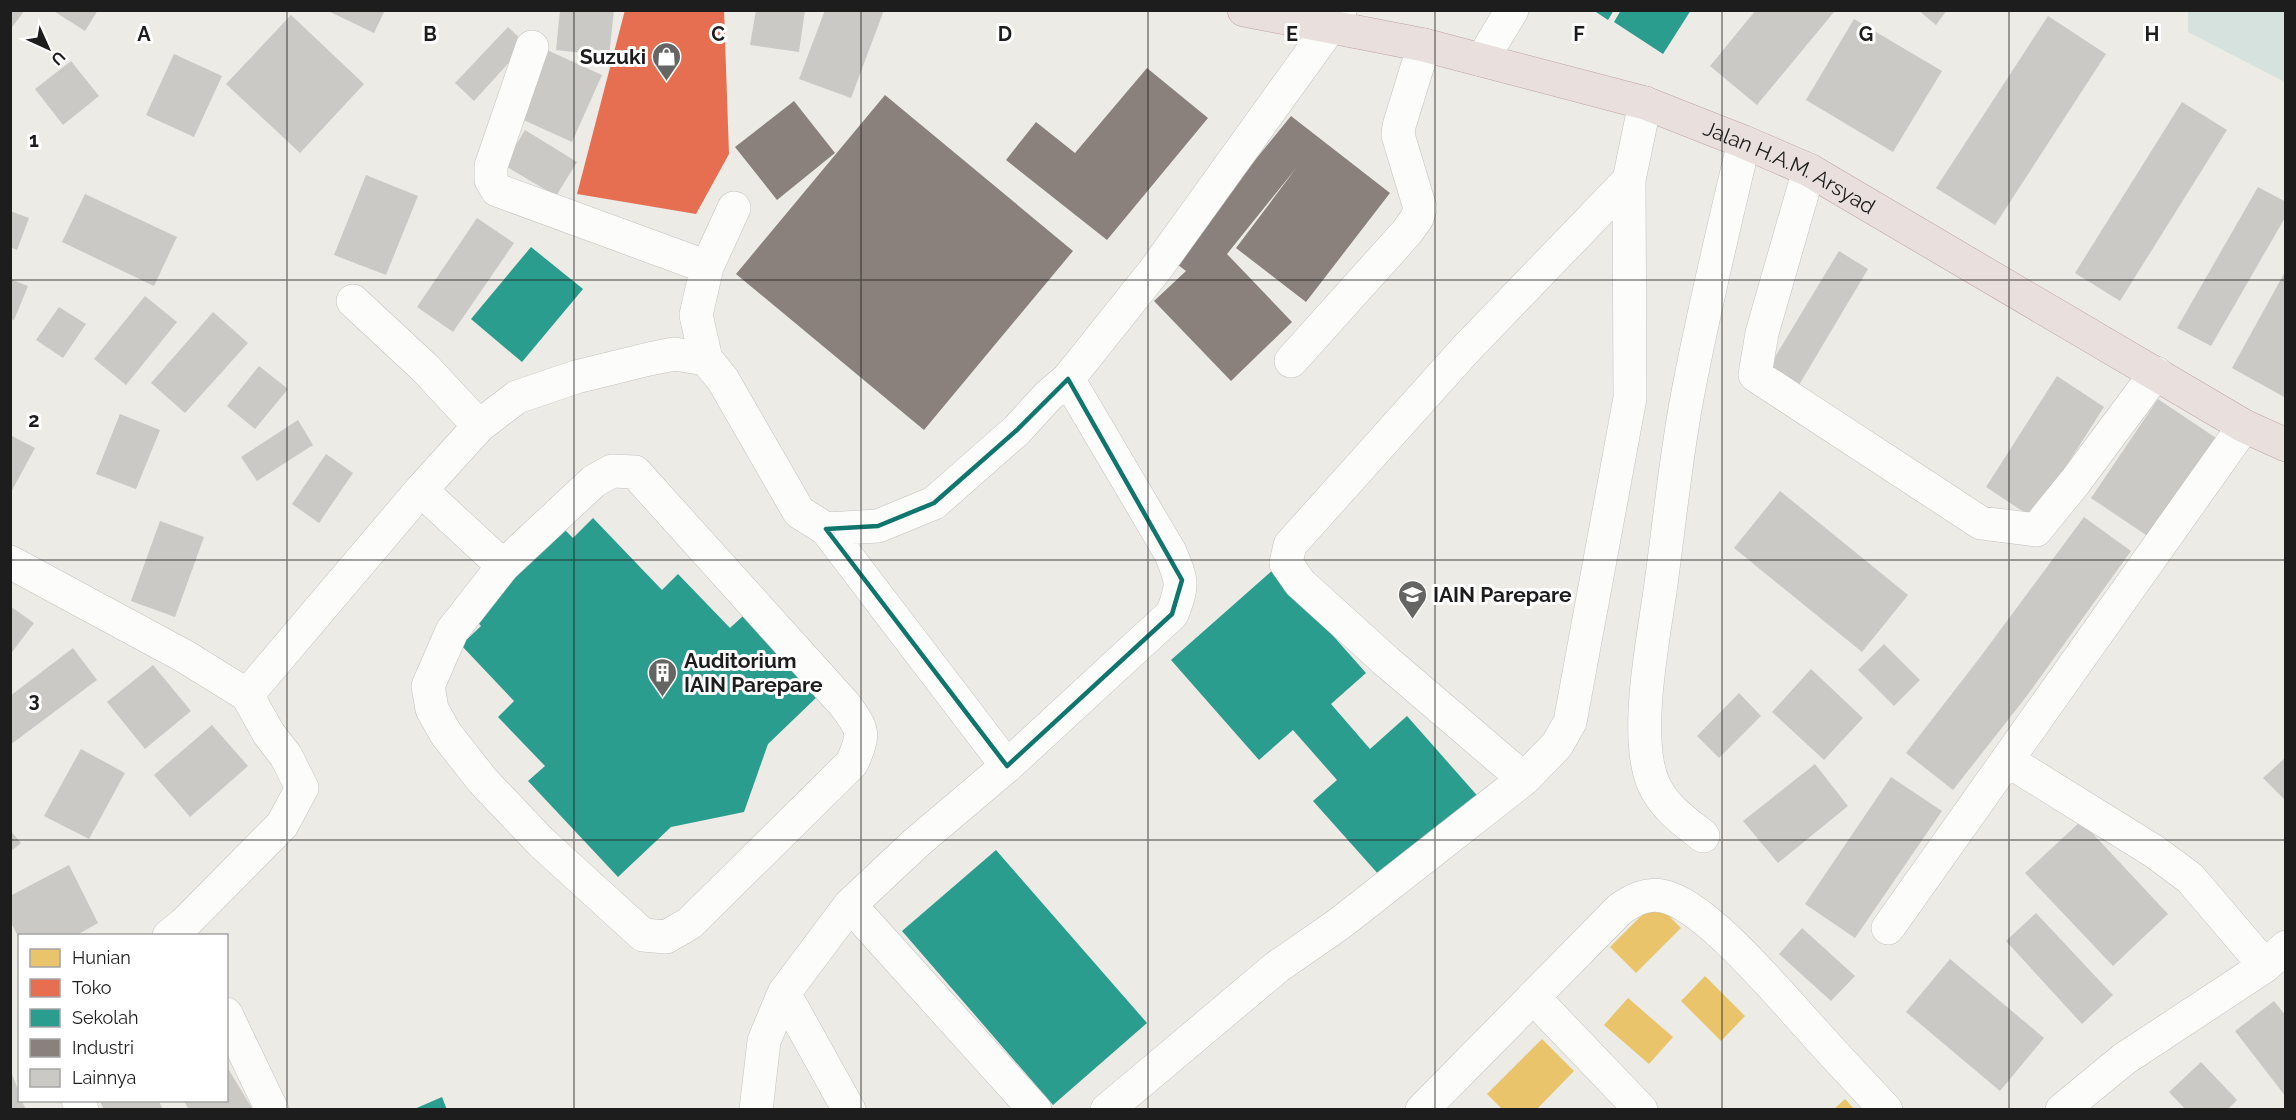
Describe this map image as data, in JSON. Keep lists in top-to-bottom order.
{
  "streets": {
    "highway": ["Jalan H.A.M. Arsyad"]
  },
  "places": {
    "shop": ["Suzuki"],
    "school or university": ["IAIN Parepare"],
    "building": ["Auditorium IAIN Parepare"]
  },
  "legend": [
    "Hunian",
    "Toko",
    "Sekolah",
    "Industri",
    "Lainnya"
  ],
  "north": "bottom right",
  "grid": {
    "columns": [
      "A",
      "B",
      "C",
      "D",
      "E",
      "F",
      "G",
      "H"
    ],
    "rows": ["1", "2", "3"]
  }
}
